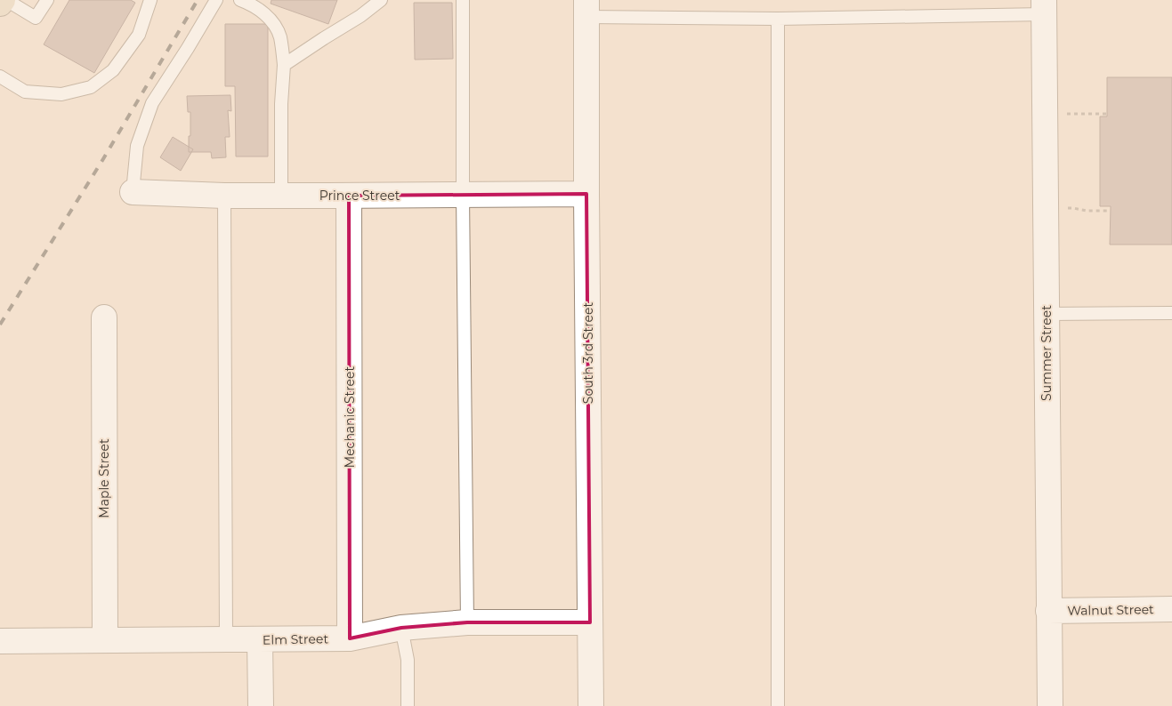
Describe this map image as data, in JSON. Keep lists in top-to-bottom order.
{
  "streets": {
    "street": [
      "Prince Street",
      "South 3rd Street",
      "Summer Street",
      "Mechanic Street",
      "Maple Street",
      "Walnut Street",
      "Elm Street"
    ]
  },
  "crossings": [
    ["Prince Street", "South 3rd Street"],
    ["Prince Street", "Mechanic Street"],
    ["South 3rd Street", "Elm Street"],
    ["Summer Street", "Walnut Street"],
    ["Mechanic Street", "Elm Street"],
    ["Maple Street", "Elm Street"]
  ]
}
